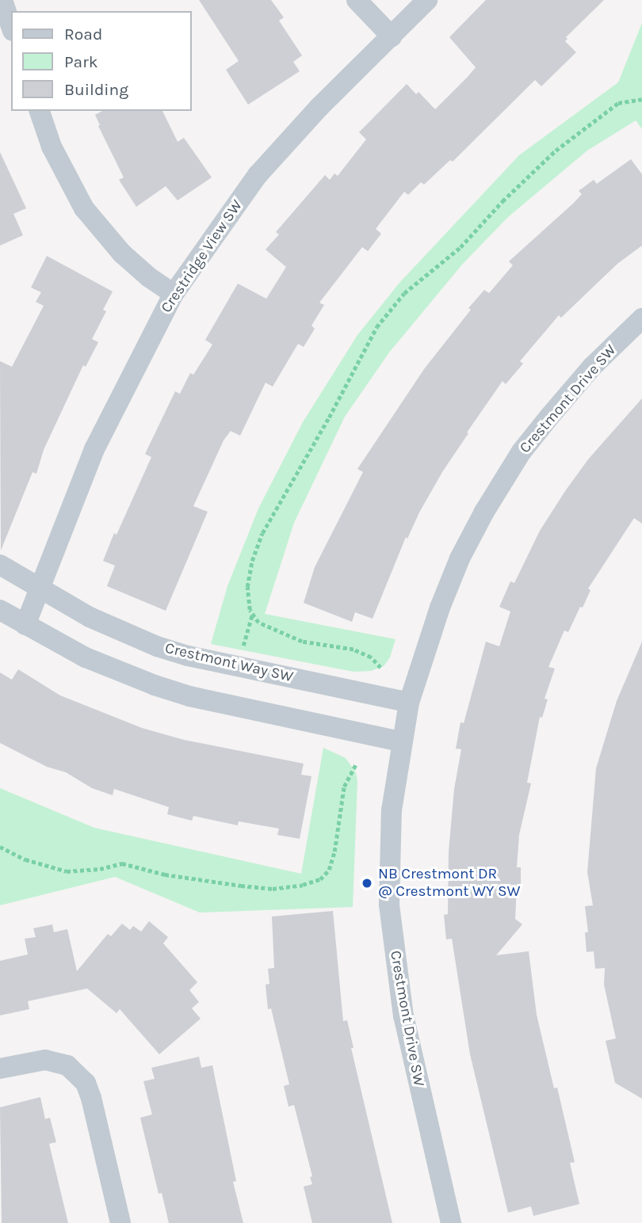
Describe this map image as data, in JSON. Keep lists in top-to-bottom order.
{
  "streets": {
    "street": ["Crestridge View SW", "Crestmont Drive SW", "Crestmont Way SW"]
  },
  "crossings": [
    ["Crestridge View SW", "Crestmont Way SW"],
    ["Crestmont Drive SW", "Crestmont Way SW"]
  ],
  "places": ["NB Crestmont DR @ Crestmont WY SW"],
  "legend": ["Road", "Park", "Building"]
}
